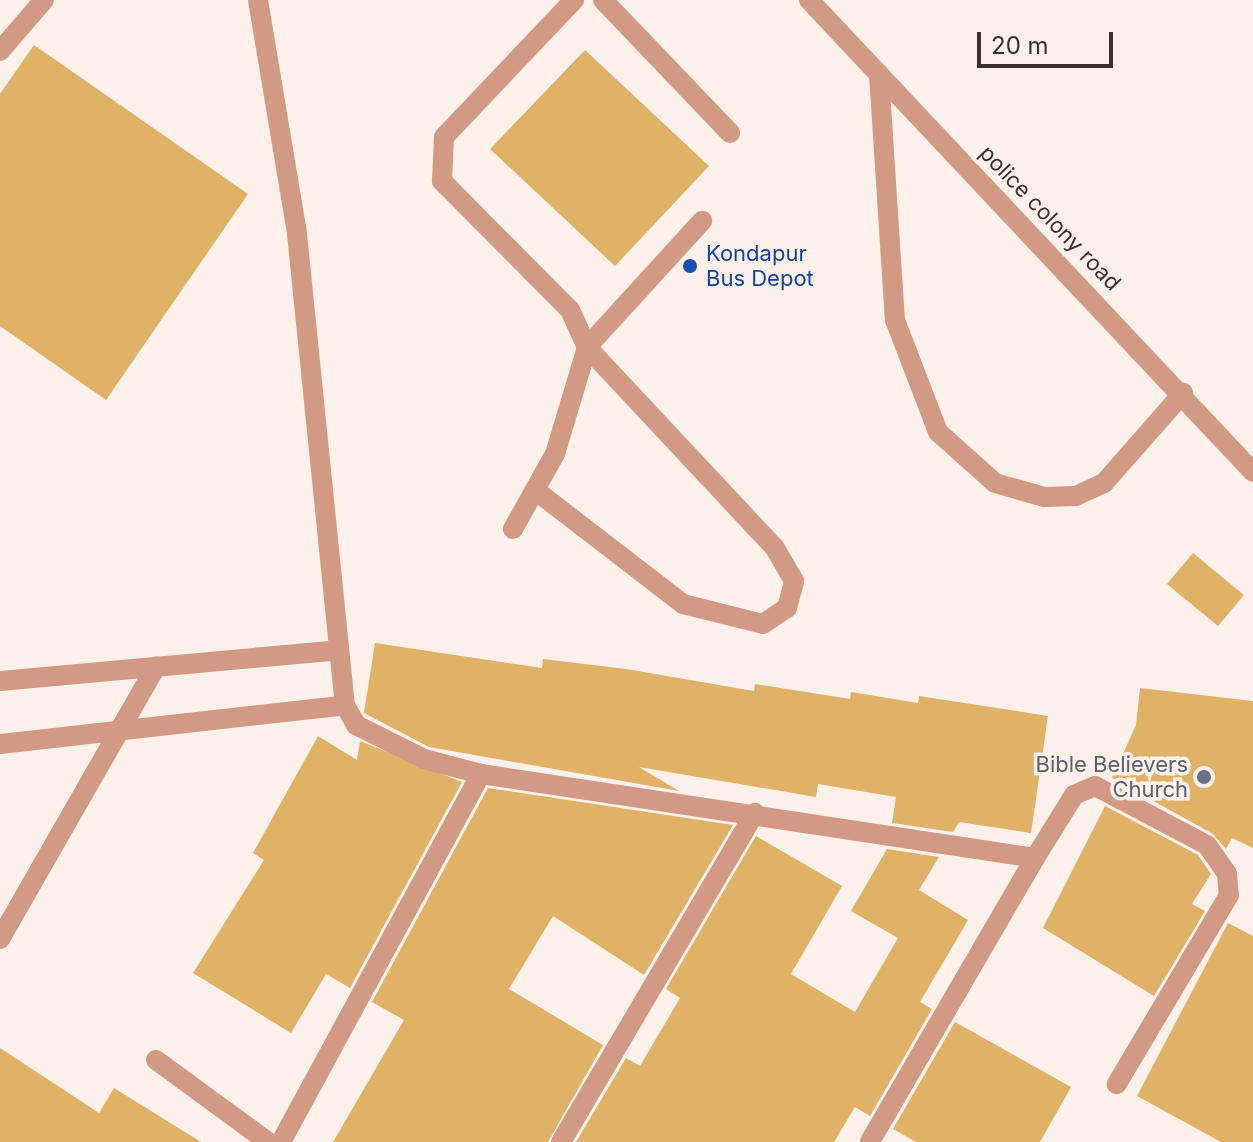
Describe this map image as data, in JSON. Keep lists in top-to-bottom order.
{
  "streets": {
    "street": ["police colony road"]
  },
  "places": ["Kondapur Bus Depot", "Bible Believers Church"],
  "scale_bar": "20 m"
}
